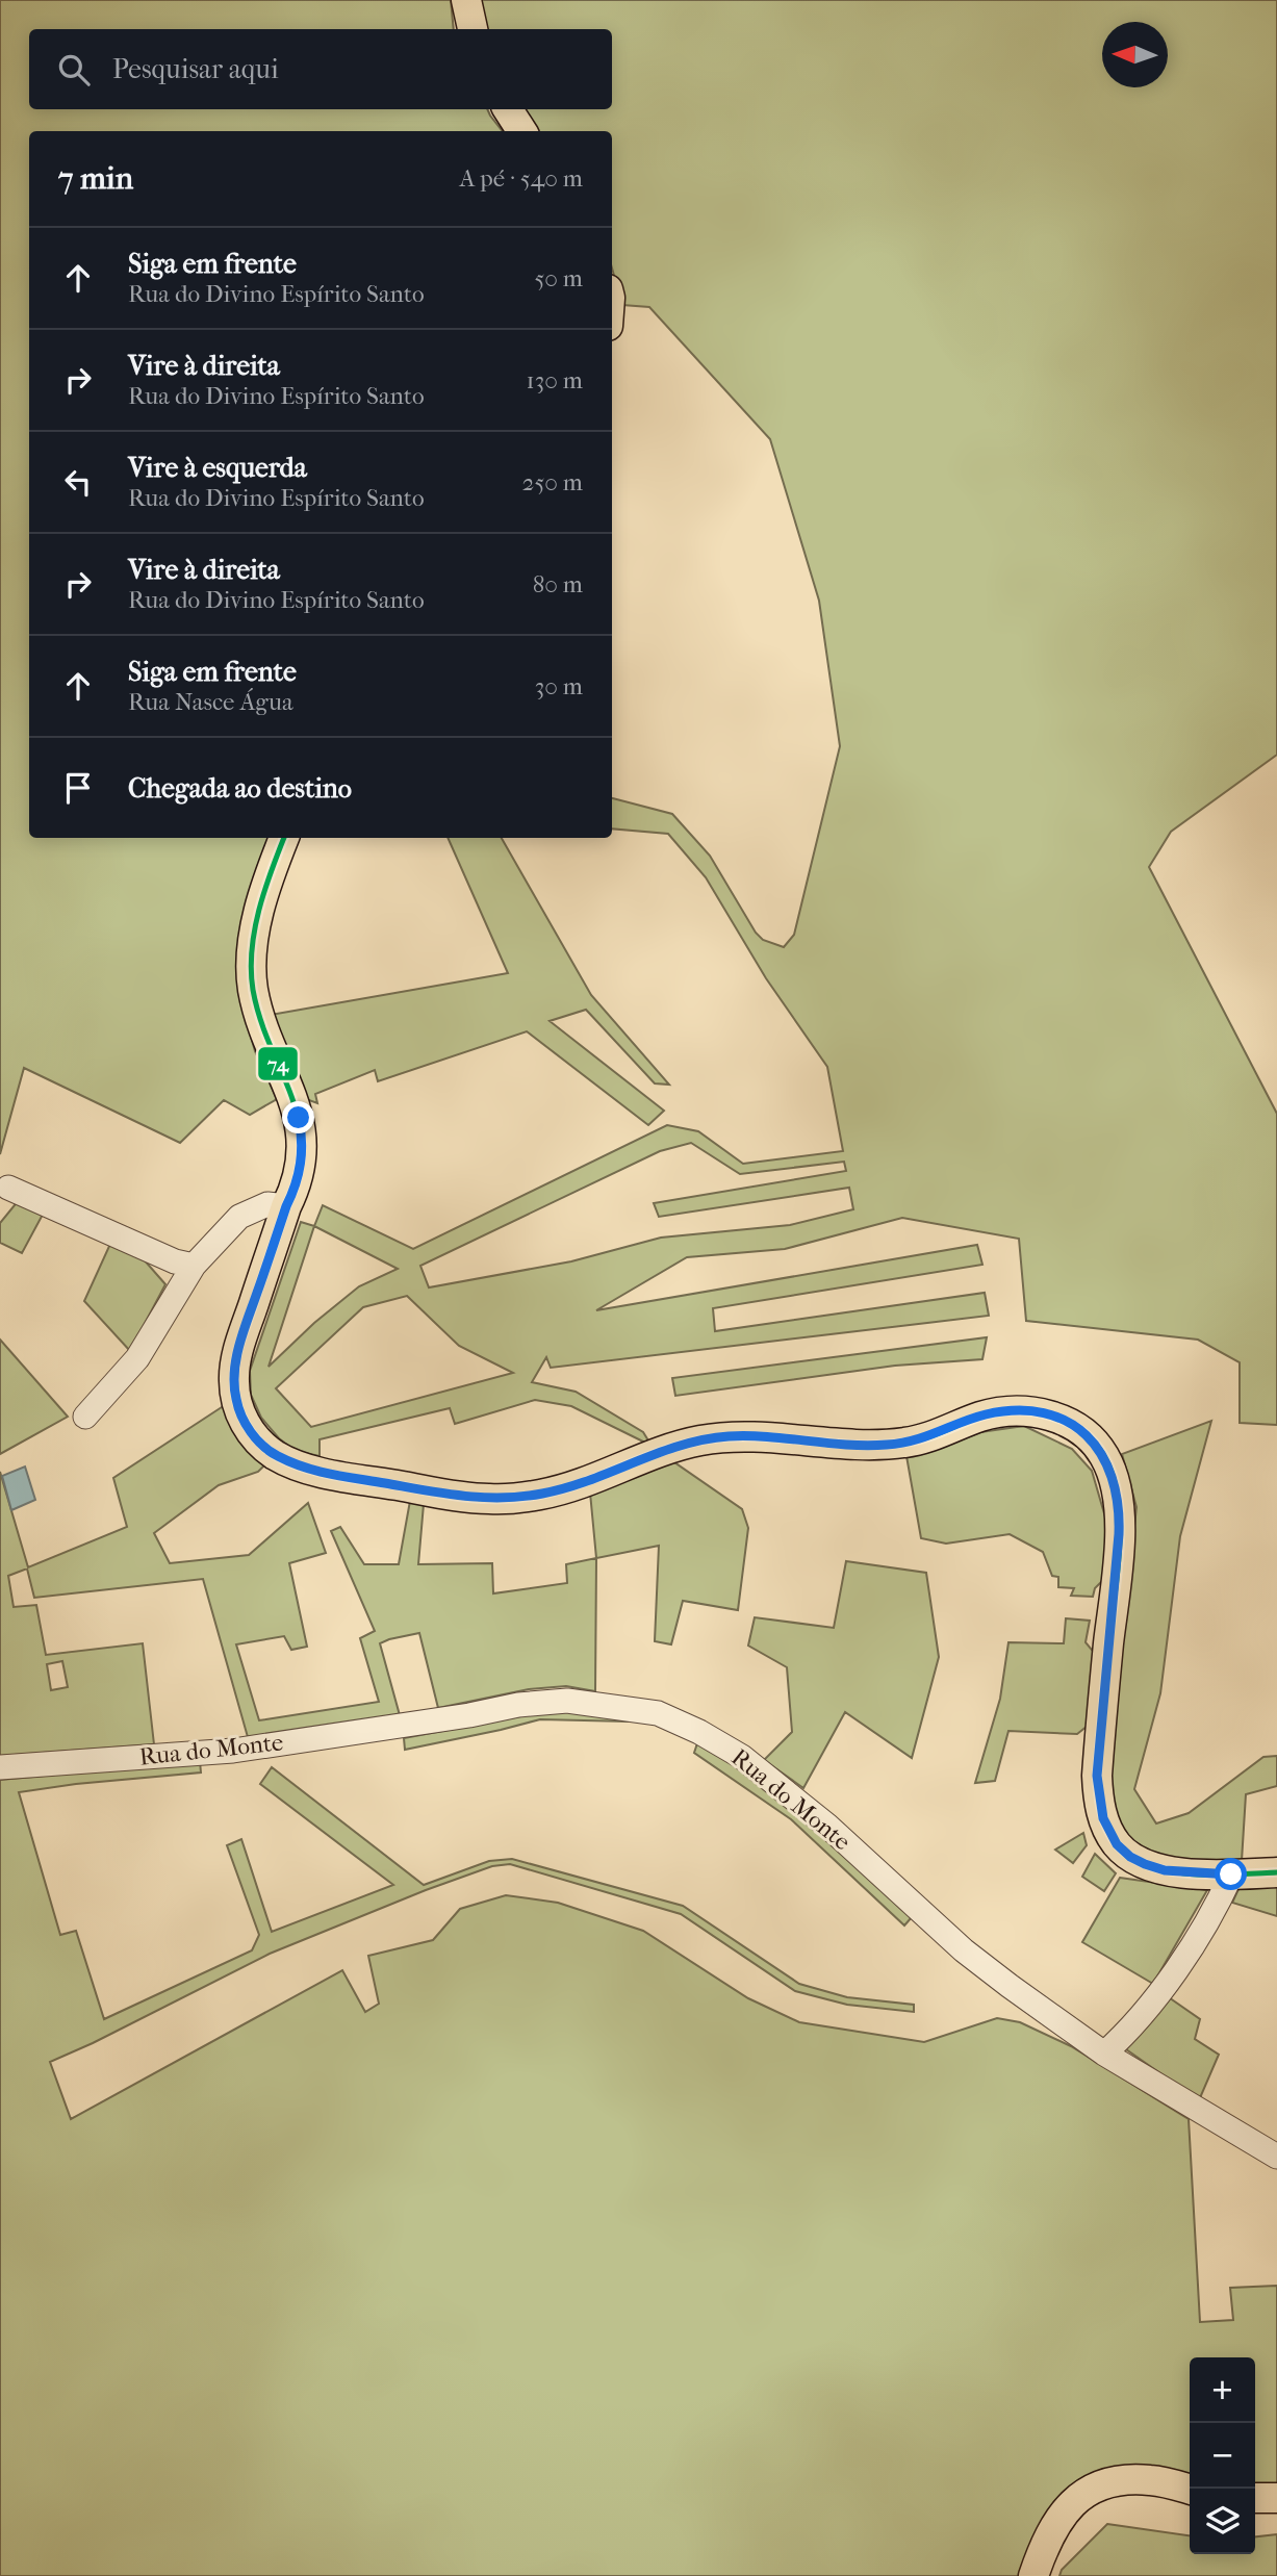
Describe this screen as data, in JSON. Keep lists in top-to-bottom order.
{
  "streets": {
    "street": ["Rua do Monte"]
  },
  "lines": ["transit line 74"],
  "north": "left",
  "page": {
    "search": "Pesquisar aqui",
    "heading": ["7 min", "A pé · 540 m"],
    "list": [
      ["Siga em frente", "Rua do Divino Espírito Santo", "50 m"],
      ["Vire à direita", "Rua do Divino Espírito Santo", "130 m"],
      ["Vire à esquerda", "Rua do Divino Espírito Santo", "250 m"],
      ["Vire à direita", "Rua do Divino Espírito Santo", "80 m"],
      ["Siga em frente", "Rua Nasce Água", "30 m"],
      "Chegada ao destino"
    ],
    "map_buttons": ["+", "−"]
  }
}
